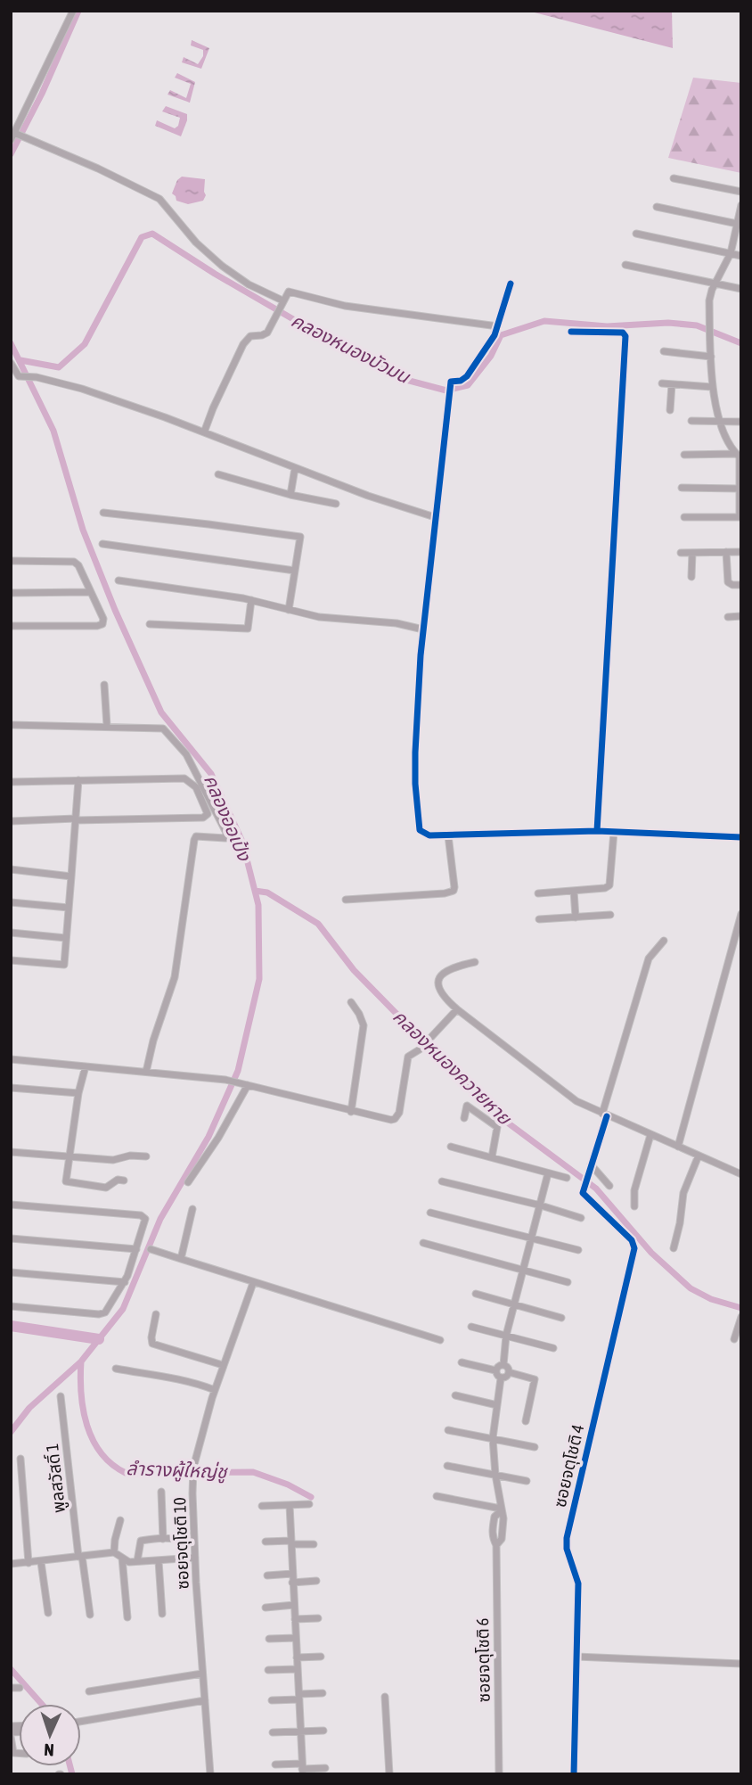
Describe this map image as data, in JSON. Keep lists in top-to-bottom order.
{
  "streets": {
    "street": [
      "ซอยจตุโชติ 4",
      "พูลสวัสดิ์ 1",
      "ซอยจตุโชติ 10",
      "ซอยจตุโชติ 6"
    ]
  },
  "water": [
    "คลองหนองบัวมน",
    "คลองออเป้ง",
    "คลองหนองควายหาย",
    "ลำรางผู้ใหญ่ชู"
  ],
  "north": "bottom"
}
